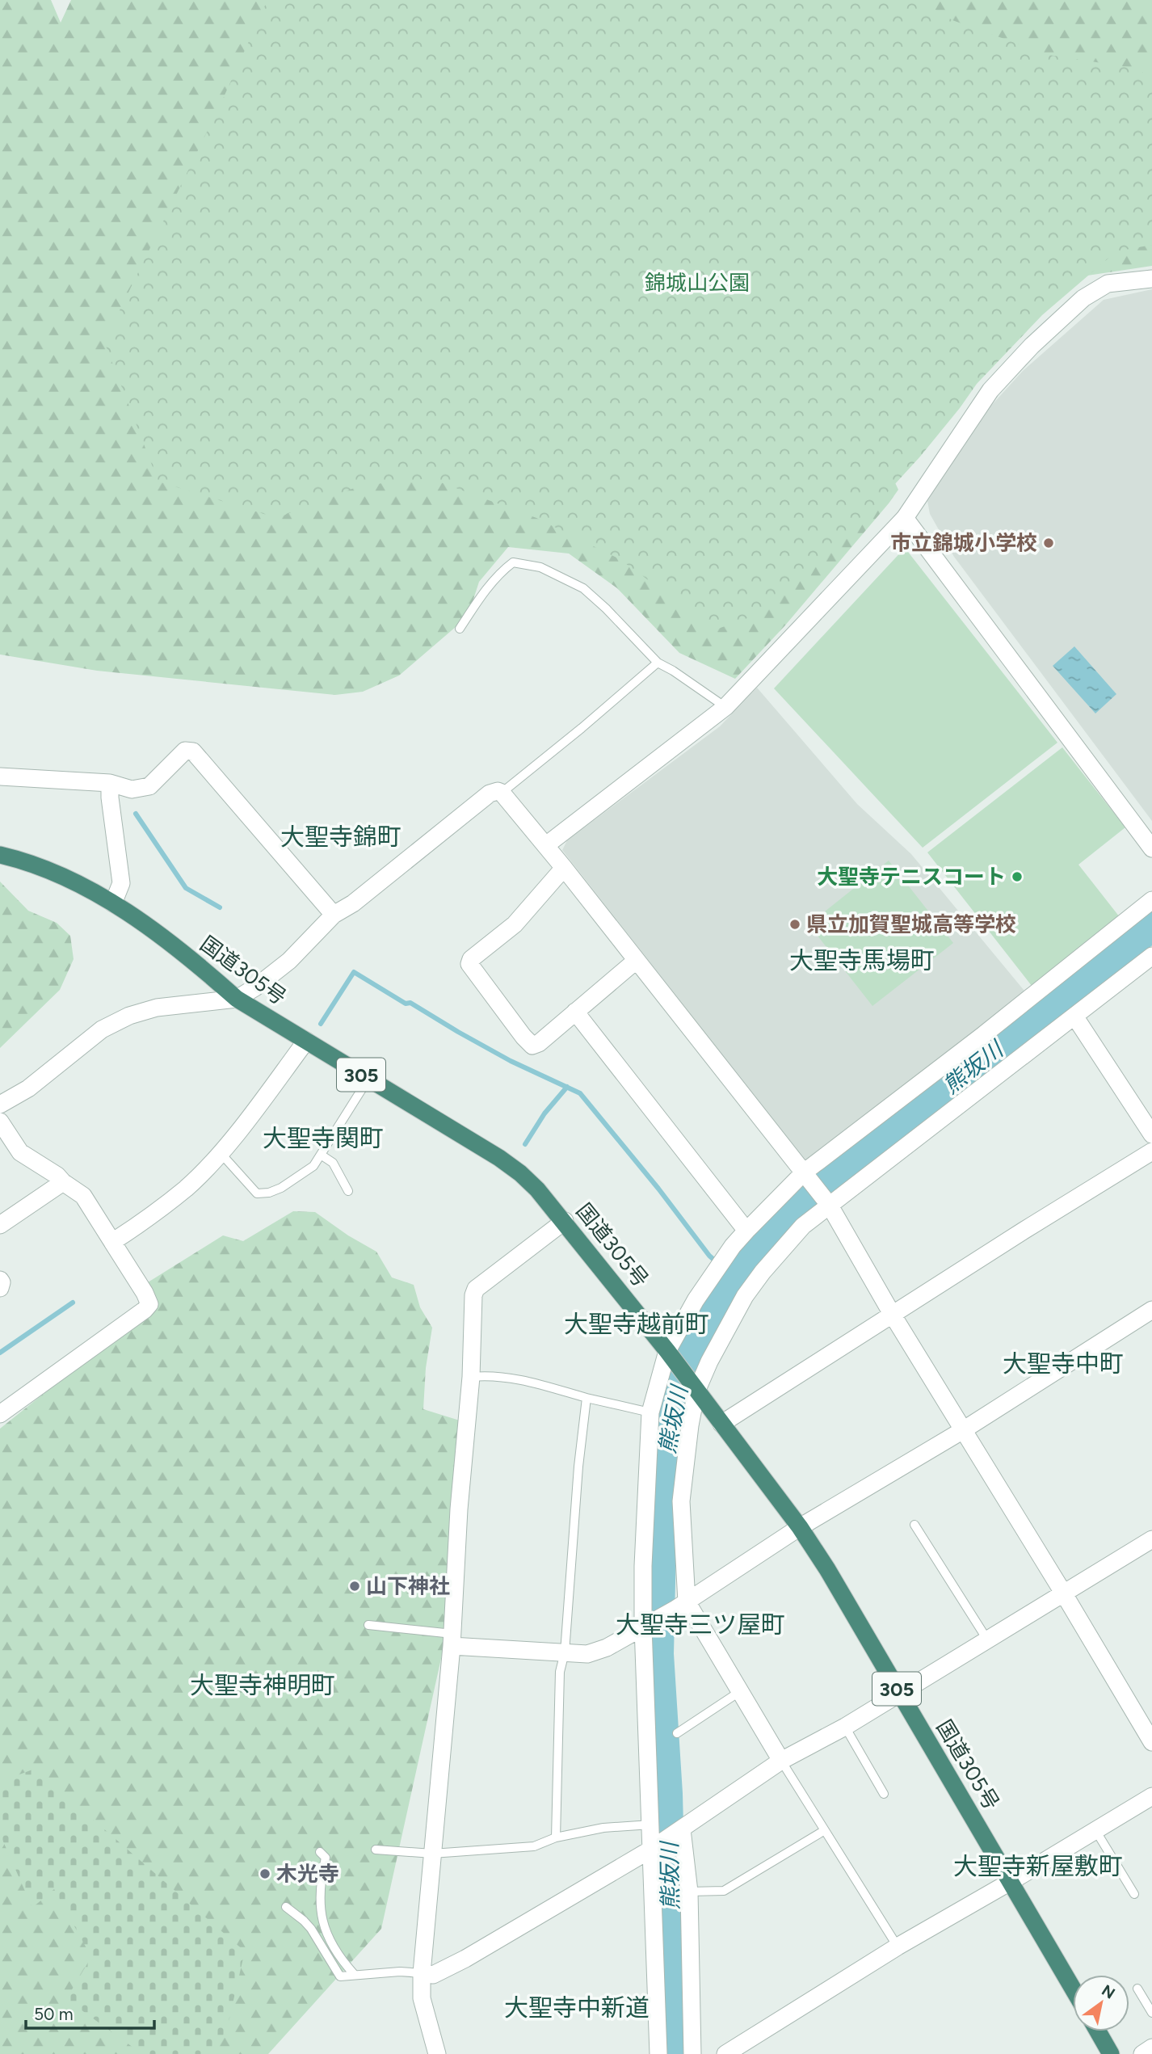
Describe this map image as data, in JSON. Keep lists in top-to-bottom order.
{
  "streets": {
    "highway": ["国道305号", "305"]
  },
  "districts": [
    "大聖寺錦町",
    "大聖寺馬場町",
    "大聖寺関町",
    "大聖寺越前町",
    "大聖寺中町",
    "大聖寺三ツ屋町",
    "大聖寺神明町",
    "大聖寺新屋敷町",
    "大聖寺中新道"
  ],
  "water": ["熊坂川"],
  "parks": ["錦城山公園"],
  "places": [
    "市立錦城小学校",
    "大聖寺テニスコート",
    "県立加賀聖城高等学校",
    "山下神社",
    "木光寺"
  ],
  "scale_bar": "50 m",
  "north": "top right"
}
